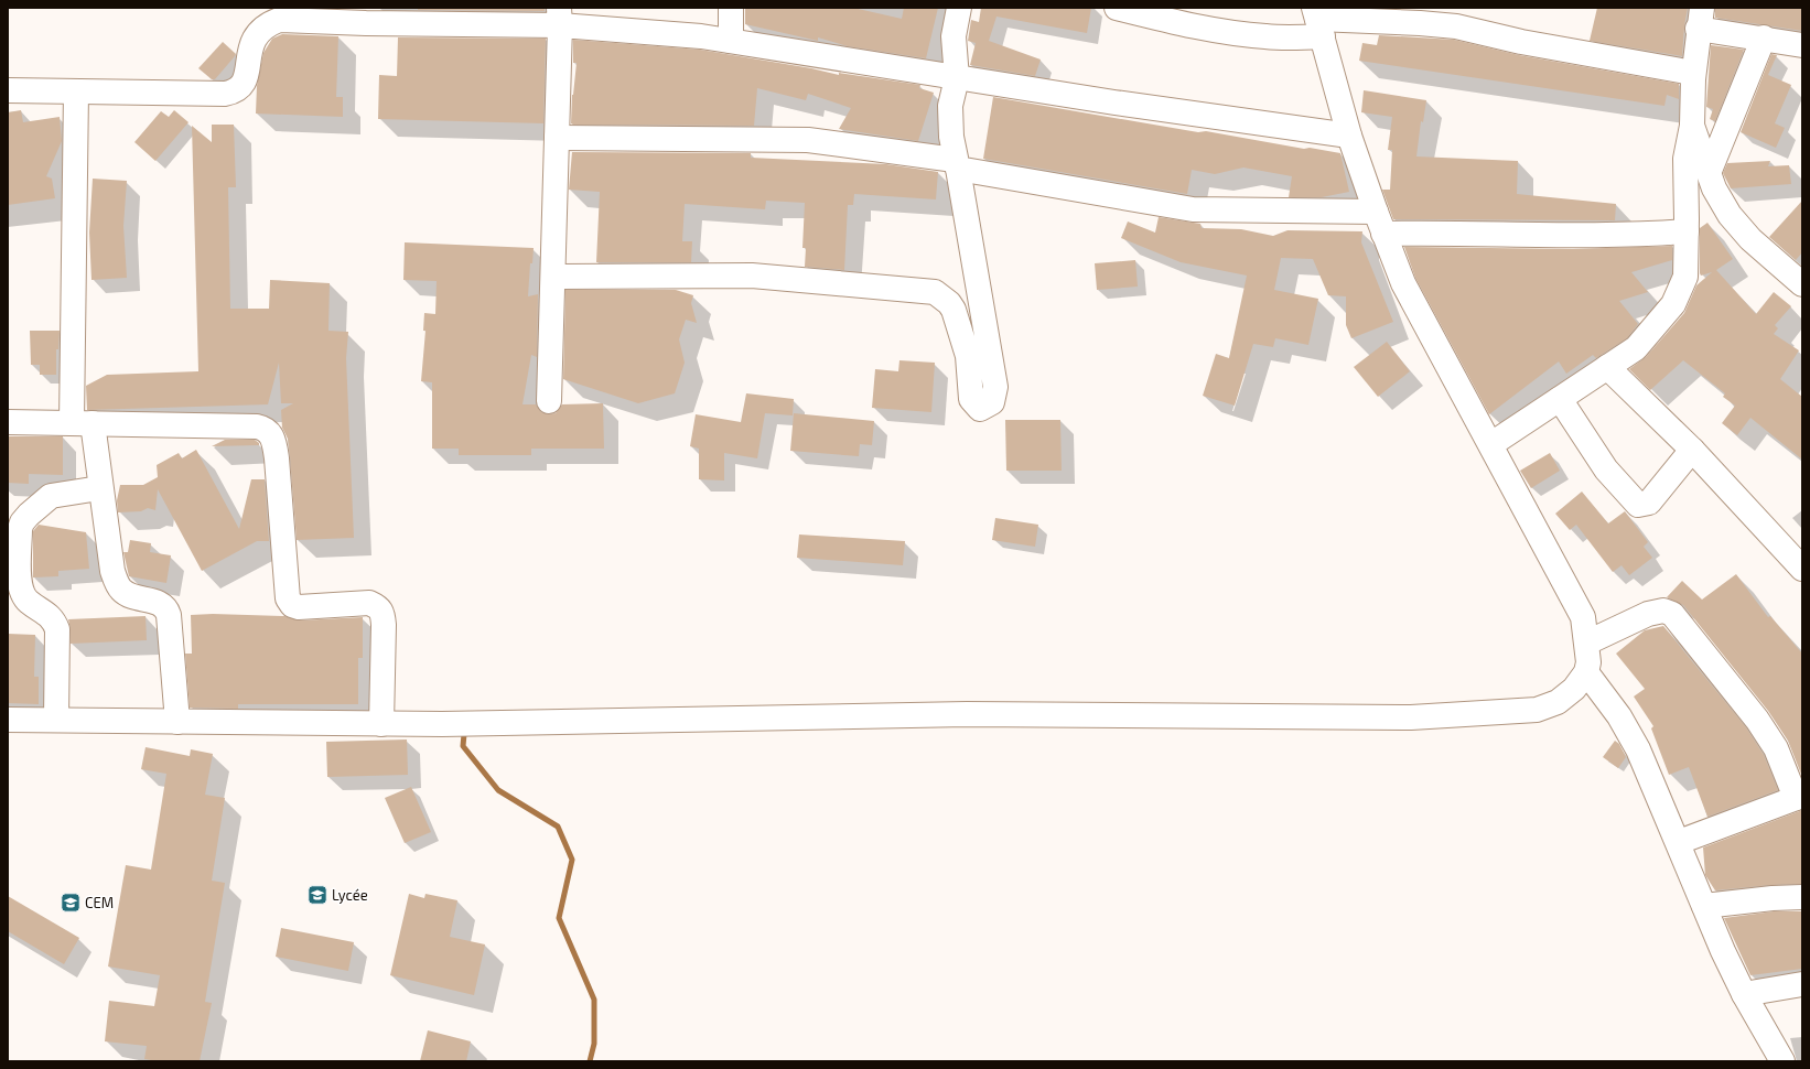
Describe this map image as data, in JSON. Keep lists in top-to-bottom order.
{
  "places": {
    "school or university": ["Lycée", "CEM"]
  }
}
